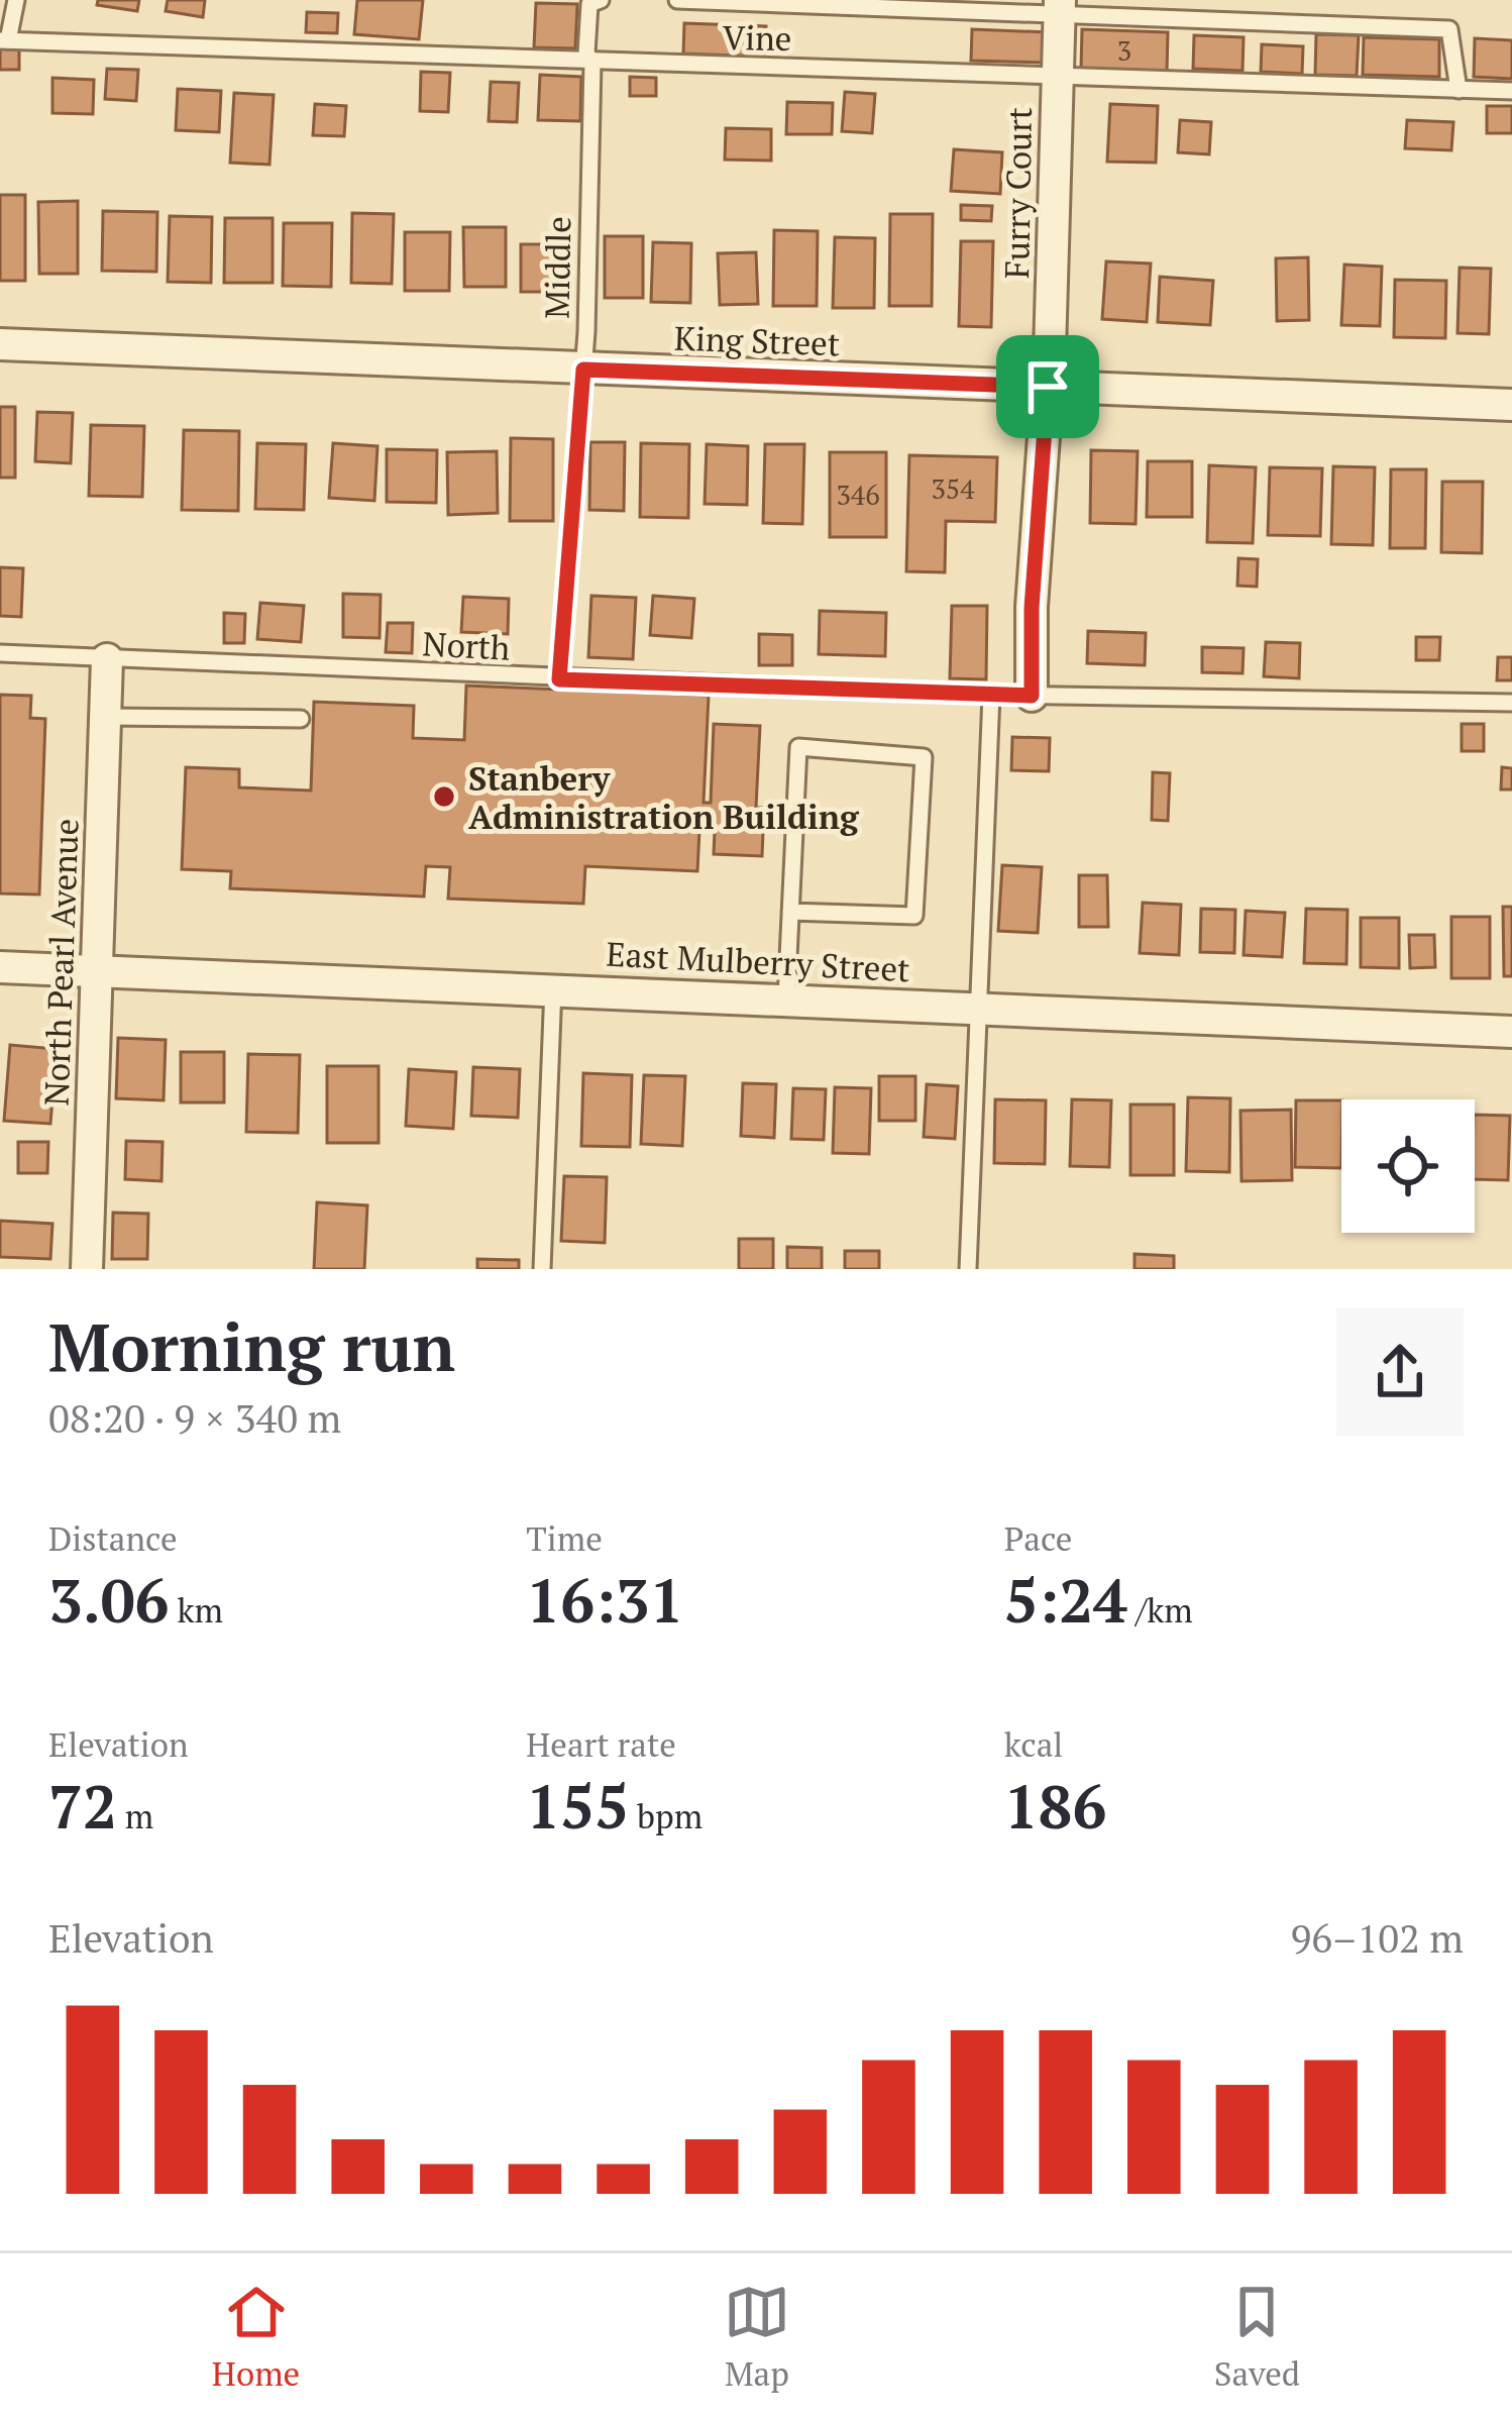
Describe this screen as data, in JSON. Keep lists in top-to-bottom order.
{
  "streets": {
    "street": [
      "Furry Court",
      "King Street",
      "East Mulberry Street",
      "North Pearl Avenue"
    ],
    "lane": ["Vine", "Middle", "North"]
  },
  "crossings": [
    ["Vine", "Furry Court"],
    ["Vine", "Middle"],
    ["Furry Court", "King Street"],
    ["Furry Court", "North"],
    ["Middle", "King Street"],
    ["Middle", "North"],
    ["North", "North Pearl Avenue"],
    ["East Mulberry Street", "North Pearl Avenue"]
  ],
  "places": ["Stanbery Administration Building"],
  "house_numbers": ["3", "354", "346"],
  "page": {
    "heading": ["Morning run", "08:20 · 9 × 340 m"],
    "stats": [
      ["Distance", "3.06 km"],
      ["Time", "16:31"],
      ["Pace", "5:24 /km"],
      ["Elevation", "72 m"],
      ["Heart rate", "155 bpm"],
      ["kcal", "186"]
    ],
    "chart": ["Elevation", "96–102 m"],
    "tabs": ["Home", "Map", "Saved"]
  }
}
